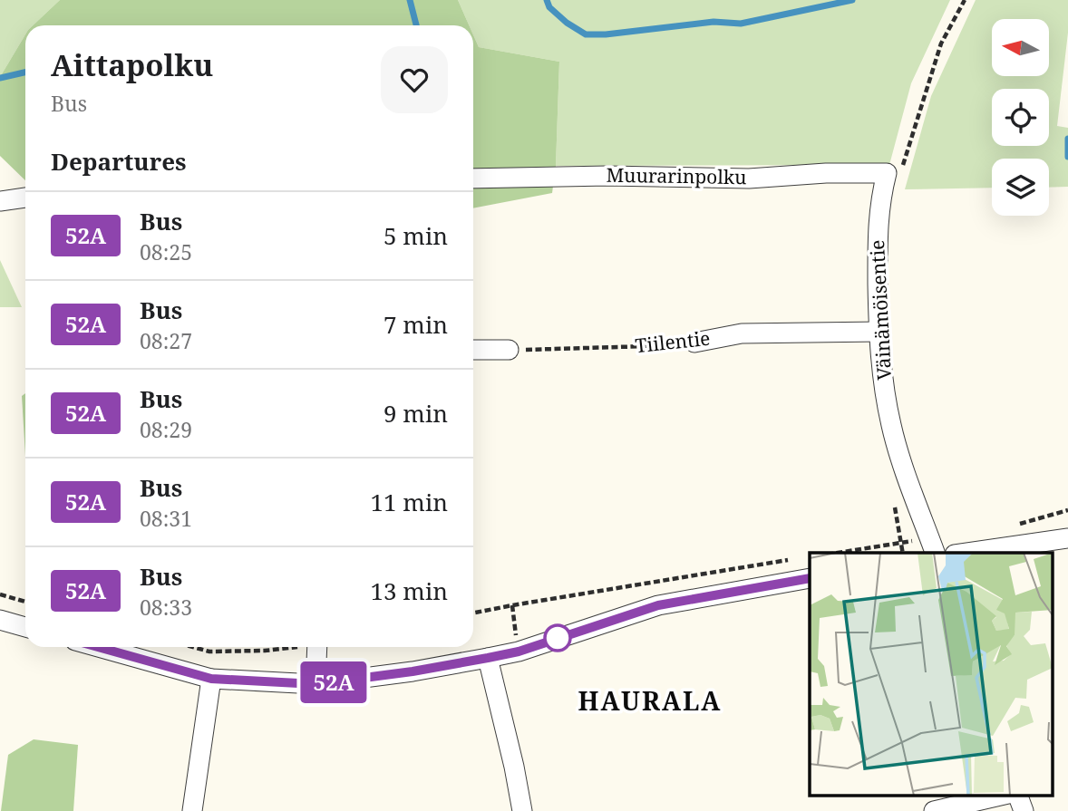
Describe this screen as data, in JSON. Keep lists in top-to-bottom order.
{
  "streets": {
    "street": ["Muurarinpolku", "Väinämöisentie", "Tiilentie"]
  },
  "crossings": [
    ["Muurarinpolku", "Väinämöisentie"],
    ["Väinämöisentie", "Tiilentie"]
  ],
  "districts": ["HAURALA"],
  "lines": ["bus line 52A"],
  "north": "left",
  "page": {
    "on_map": "52A",
    "heading": [
      ["Aittapolku", "Bus"],
      "Departures"
    ],
    "list": [
      {
        "mark": "52A",
        "name": "Bus",
        "note": "08:25",
        "value": "5 min"
      },
      {
        "mark": "52A",
        "name": "Bus",
        "note": "08:27",
        "value": "7 min"
      },
      {
        "mark": "52A",
        "name": "Bus",
        "note": "08:29",
        "value": "9 min"
      },
      {
        "mark": "52A",
        "name": "Bus",
        "note": "08:31",
        "value": "11 min"
      },
      {
        "mark": "52A",
        "name": "Bus",
        "note": "08:33",
        "value": "13 min"
      }
    ]
  }
}
